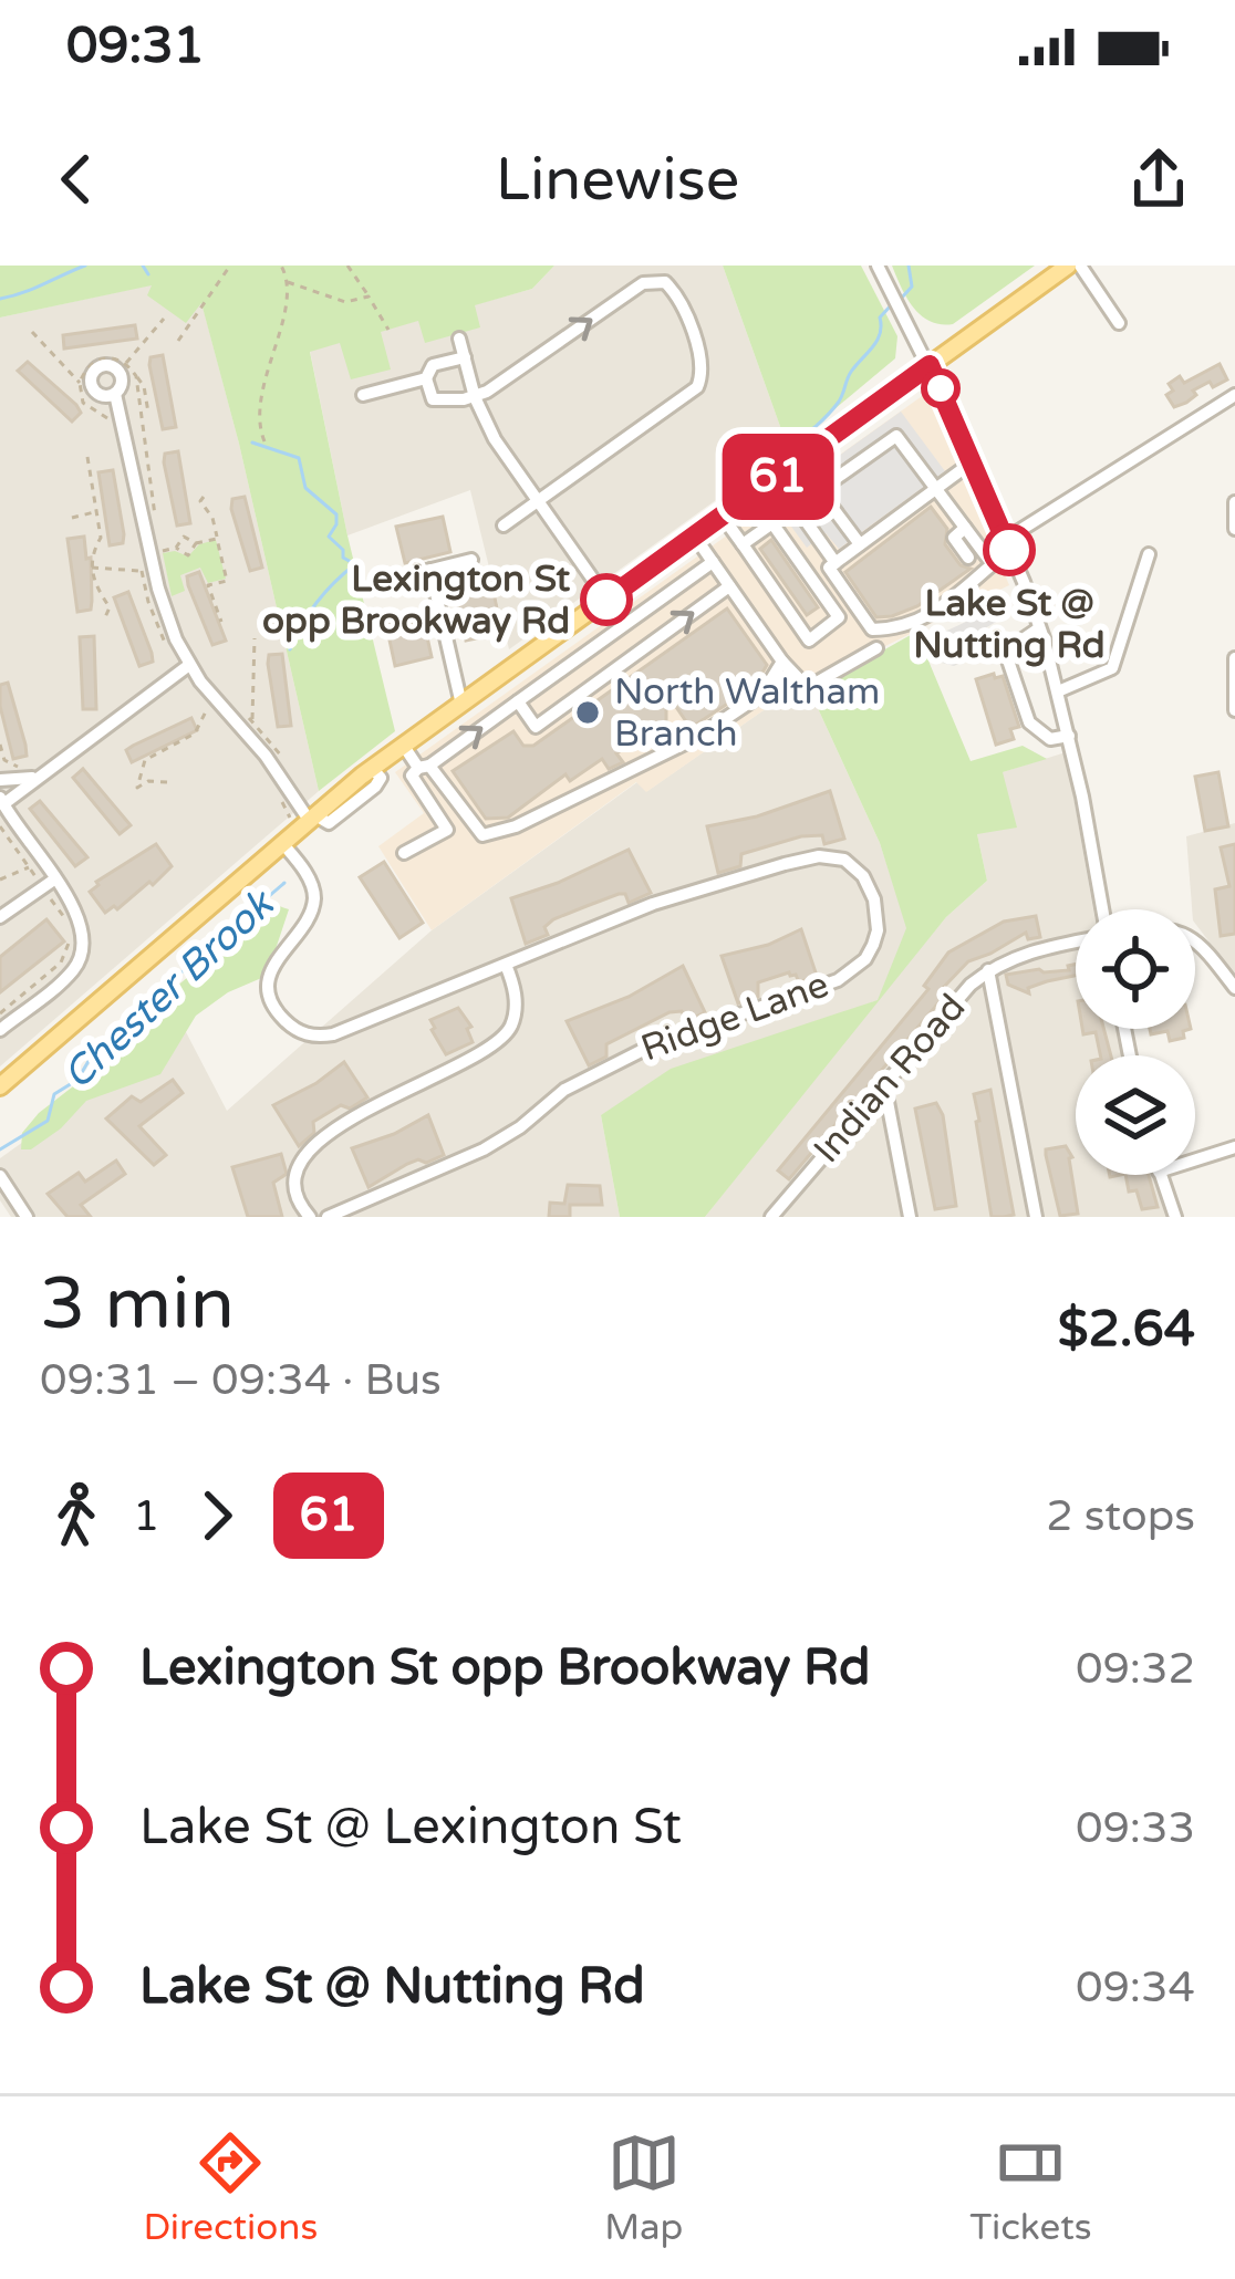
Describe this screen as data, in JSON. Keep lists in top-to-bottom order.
{
  "streets": {
    "street": ["Ridge Lane", "Indian Road"]
  },
  "water": ["Chester Brook"],
  "places": ["Lake St @ Nutting Rd", "Lexington St opp Brookway Rd", "North Waltham Branch"],
  "lines": ["bus line 61"],
  "page": {
    "status": "09:31",
    "header": "Linewise",
    "on_map": "61",
    "heading": ["3 min", "09:31 – 09:34 · Bus", "$2.64"],
    "legs": ["1", "61", "2 stops"],
    "list": [
      {
        "name": "Lexington St opp Brookway Rd",
        "value": "09:32"
      },
      {
        "name": "Lake St @ Lexington St",
        "value": "09:33"
      },
      {
        "name": "Lake St @ Nutting Rd",
        "value": "09:34"
      }
    ],
    "tabs": ["Directions", "Map", "Tickets"]
  }
}
